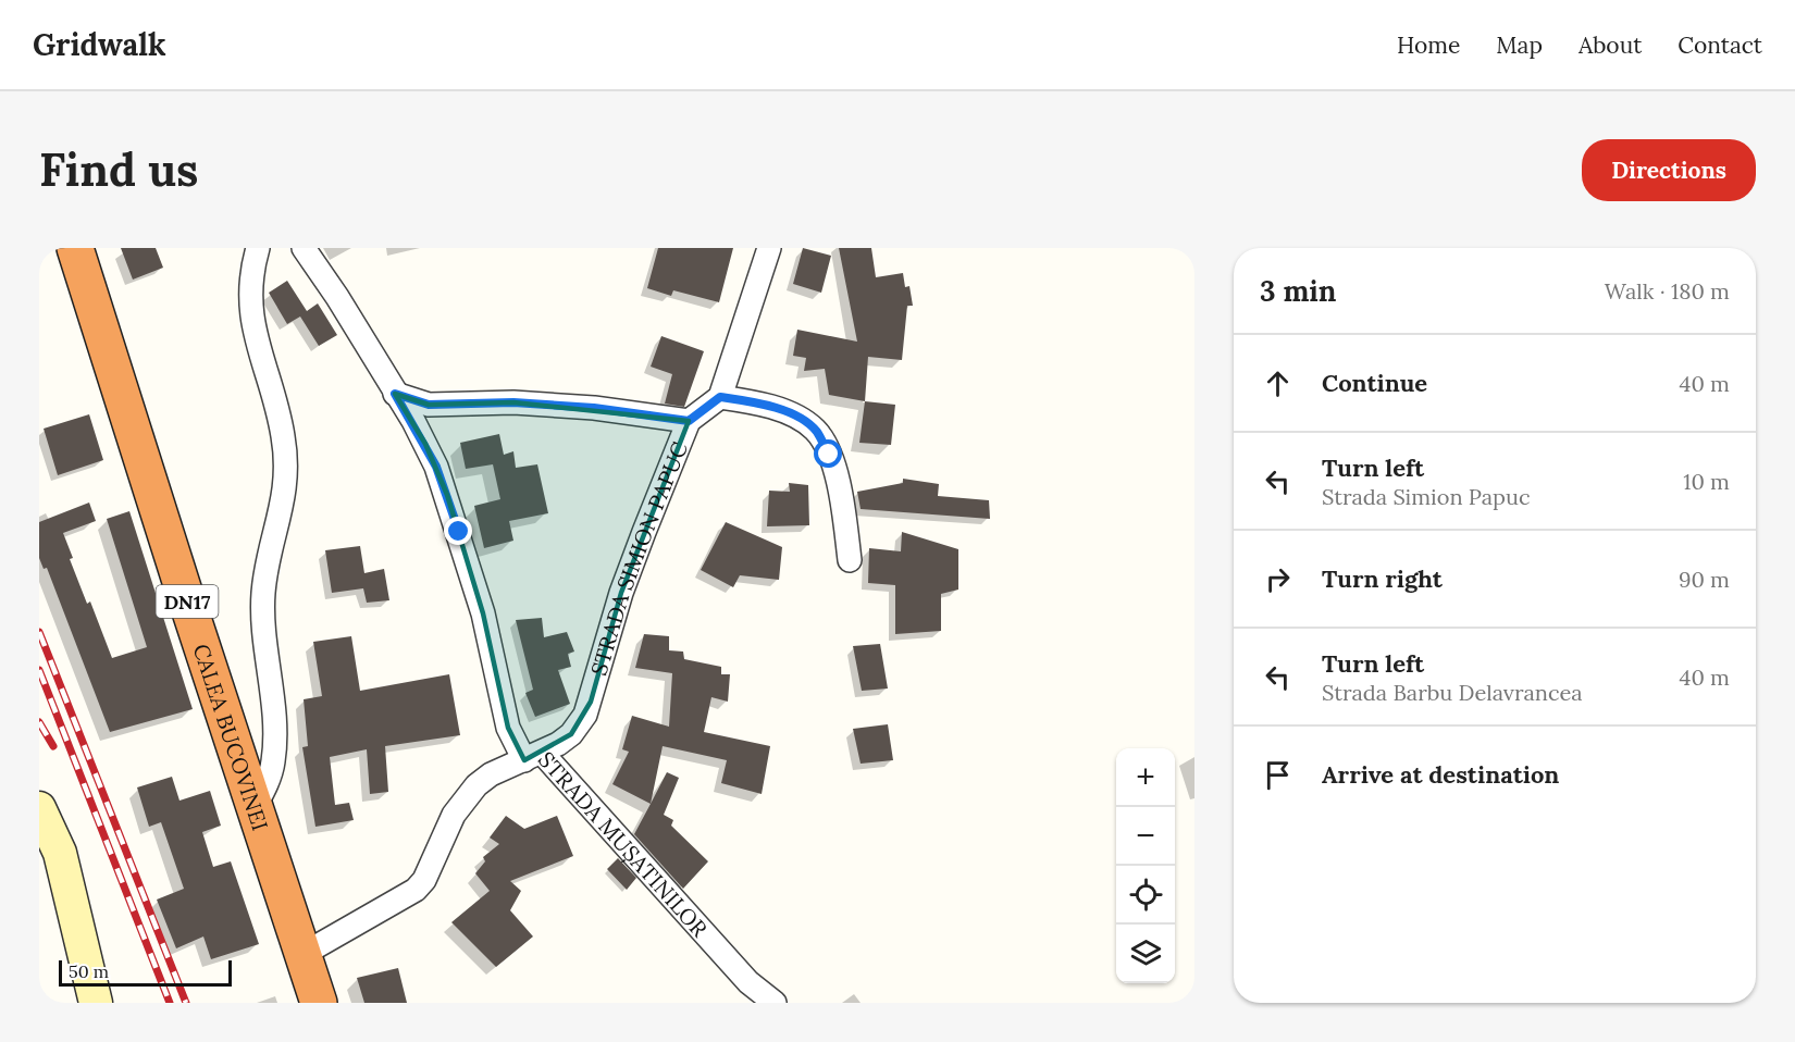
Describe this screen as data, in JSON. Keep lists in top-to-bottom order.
{
  "streets": {
    "highway": ["DN17", "CALEA BUCOVINEI"],
    "street": ["STRADA SIMION PAPUC", "STRADA MUȘATINILOR"]
  },
  "crossings": [
    ["STRADA SIMION PAPUC", "STRADA MUȘATINILOR"],
    ["CALEA BUCOVINEI", "STRADA MUȘATINILOR"]
  ],
  "scale_bar": "50 m",
  "page": {
    "header": "Gridwalk",
    "nav": [
      "Home",
      "Map",
      "About",
      "Contact"
    ],
    "buttons": "Directions",
    "title": "Find us",
    "heading": ["3 min", "Walk · 180 m"],
    "list": [
      ["Continue", "40 m"],
      ["Turn left", "Strada Simion Papuc", "10 m"],
      ["Turn right", "90 m"],
      ["Turn left", "Strada Barbu Delavrancea", "40 m"],
      "Arrive at destination"
    ],
    "map_buttons": ["+", "−"],
    "scale": "50 m"
  }
}
